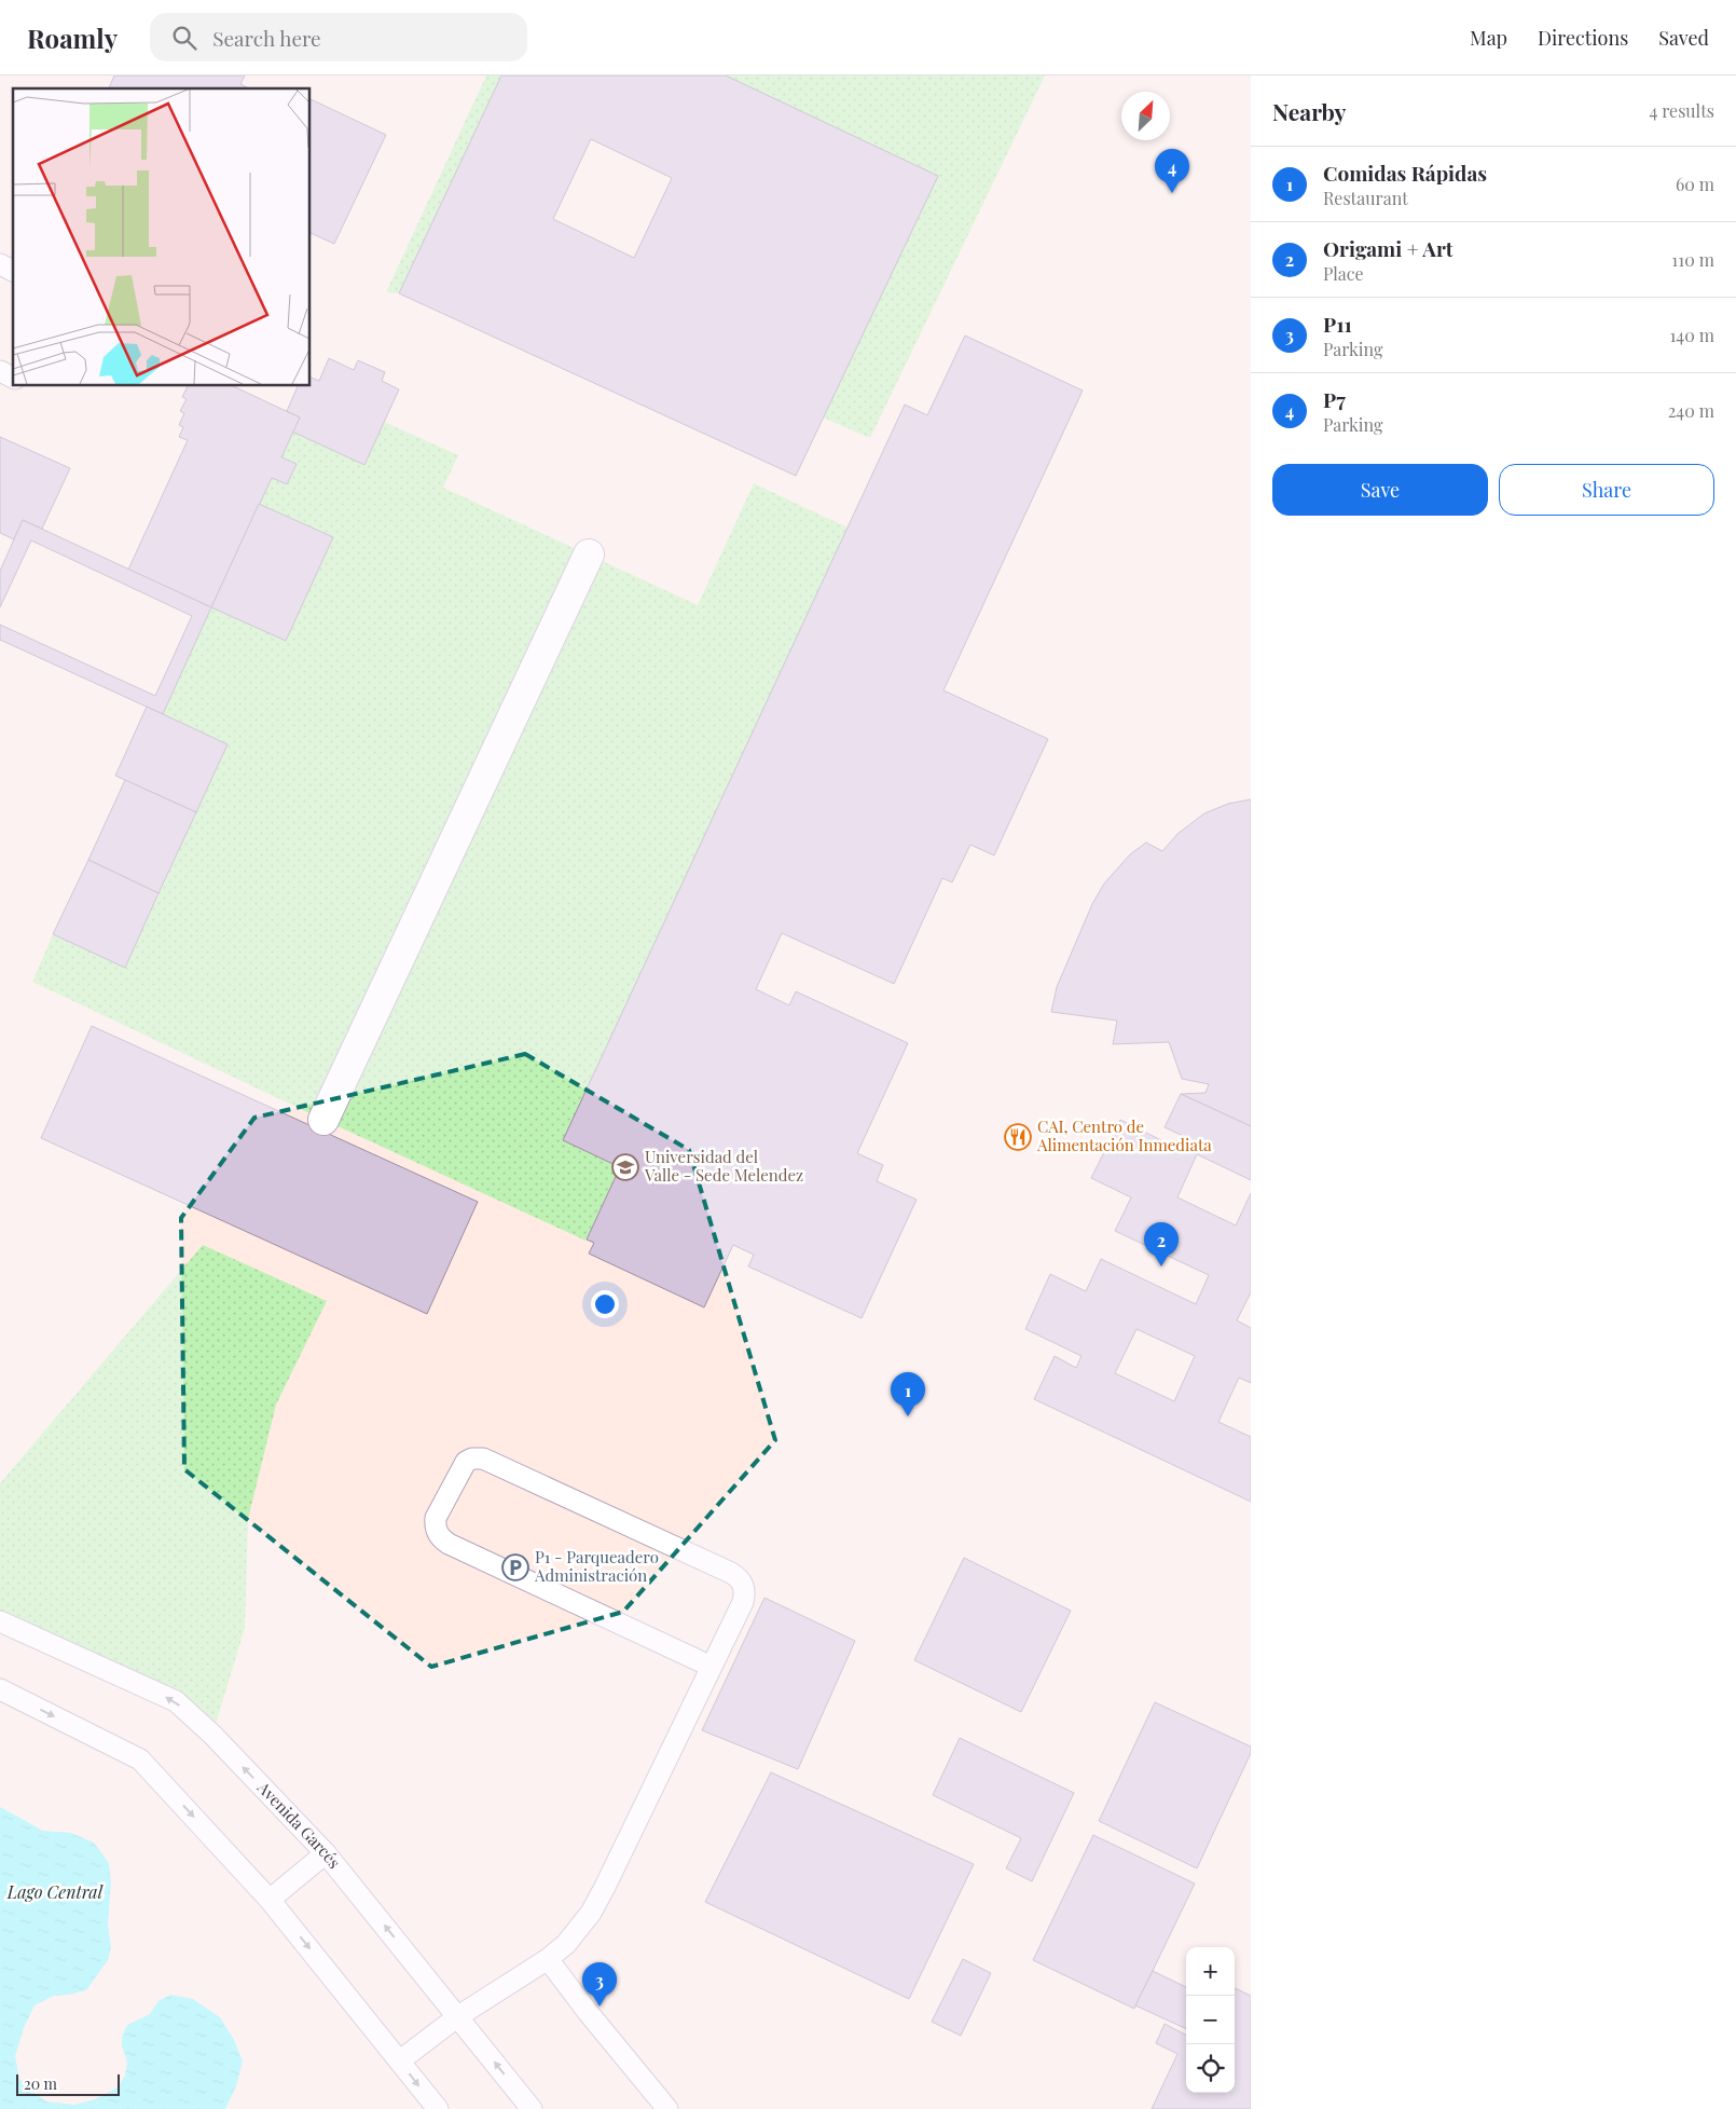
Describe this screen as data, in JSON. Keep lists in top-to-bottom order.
{
  "streets": {
    "lane": ["Avenida Garcés"]
  },
  "water": ["Lago Central"],
  "places": {
    "restaurant": ["CAI, Centro de Alimentación Inmediata"],
    "school or university": ["Universidad del Valle - Sede Melendez"],
    "parking": ["P1 - Parqueadero Administración"]
  },
  "scale_bar": "20 m",
  "north": "top right",
  "page": {
    "header": "Roamly",
    "search": "Search here",
    "nav": ["Map", "Directions", "Saved"],
    "heading": ["Nearby", "4 results"],
    "list": [
      {
        "mark": "1",
        "name": "Comidas Rápidas",
        "note": "Restaurant",
        "value": "60 m"
      },
      {
        "mark": "2",
        "name": "Origami + Art",
        "note": "Place",
        "value": "110 m"
      },
      {
        "mark": "3",
        "name": "P11",
        "note": "Parking",
        "value": "140 m"
      },
      {
        "mark": "4",
        "name": "P7",
        "note": "Parking",
        "value": "240 m"
      }
    ],
    "pins": [
      "4",
      "2",
      "1",
      "3"
    ],
    "buttons": ["Save", "Share"],
    "map_buttons": ["+", "−"],
    "scale": "20 m"
  }
}
